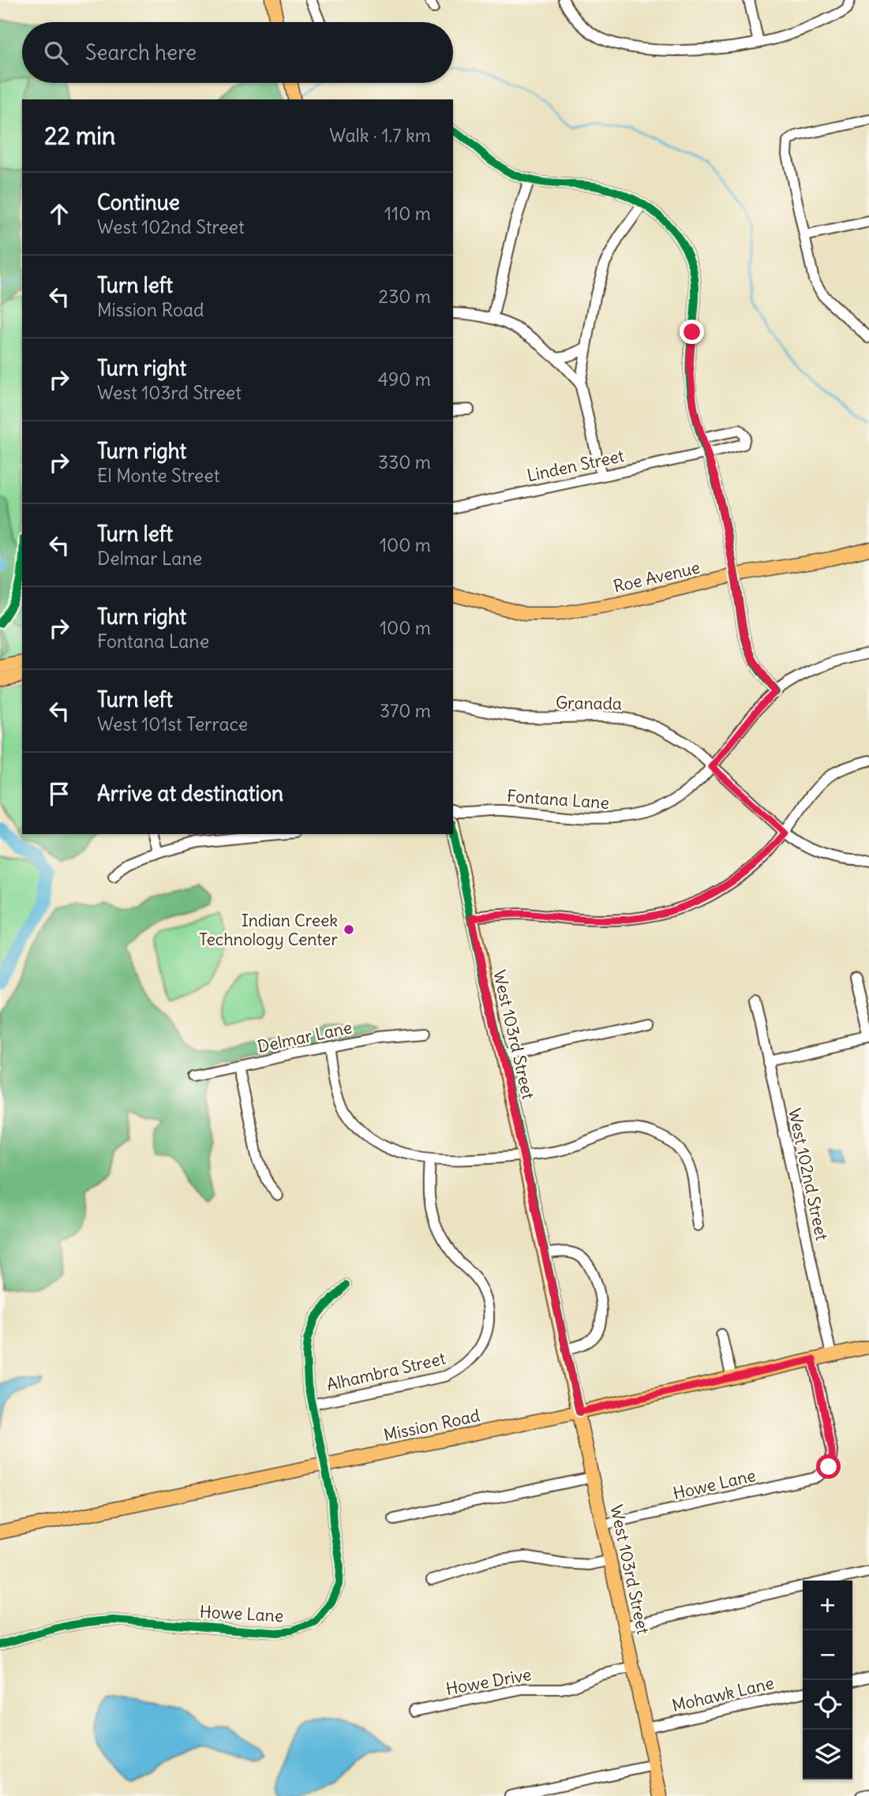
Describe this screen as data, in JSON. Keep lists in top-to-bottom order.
{
  "streets": {
    "main road": ["Roe Avenue", "West 103rd Street", "Mission Road"],
    "street": [
      "Linden Street",
      "Granada",
      "Fontana Lane",
      "Delmar Lane",
      "West 102nd Street",
      "Alhambra Street",
      "Howe Lane",
      "Howe Drive",
      "Mohawk Lane"
    ]
  },
  "crossings": [
    ["Granada", "Fontana Lane"],
    ["West 103rd Street", "Mission Road"],
    ["West 103rd Street", "Howe Lane"],
    ["West 103rd Street", "Howe Drive"],
    ["West 103rd Street", "Mohawk Lane"],
    ["West 102nd Street", "Mission Road"],
    ["Alhambra Street", "Howe Lane"],
    ["Mission Road", "Howe Lane"]
  ],
  "places": ["Indian Creek Technology Center"],
  "page": {
    "search": "Search here",
    "heading": ["22 min", "Walk · 1.7 km"],
    "list": [
      ["Continue", "West 102nd Street", "110 m"],
      ["Turn left", "Mission Road", "230 m"],
      ["Turn right", "West 103rd Street", "490 m"],
      ["Turn right", "El Monte Street", "330 m"],
      ["Turn left", "Delmar Lane", "100 m"],
      ["Turn right", "Fontana Lane", "100 m"],
      ["Turn left", "West 101st Terrace", "370 m"],
      "Arrive at destination"
    ],
    "map_buttons": ["+", "−"]
  }
}
